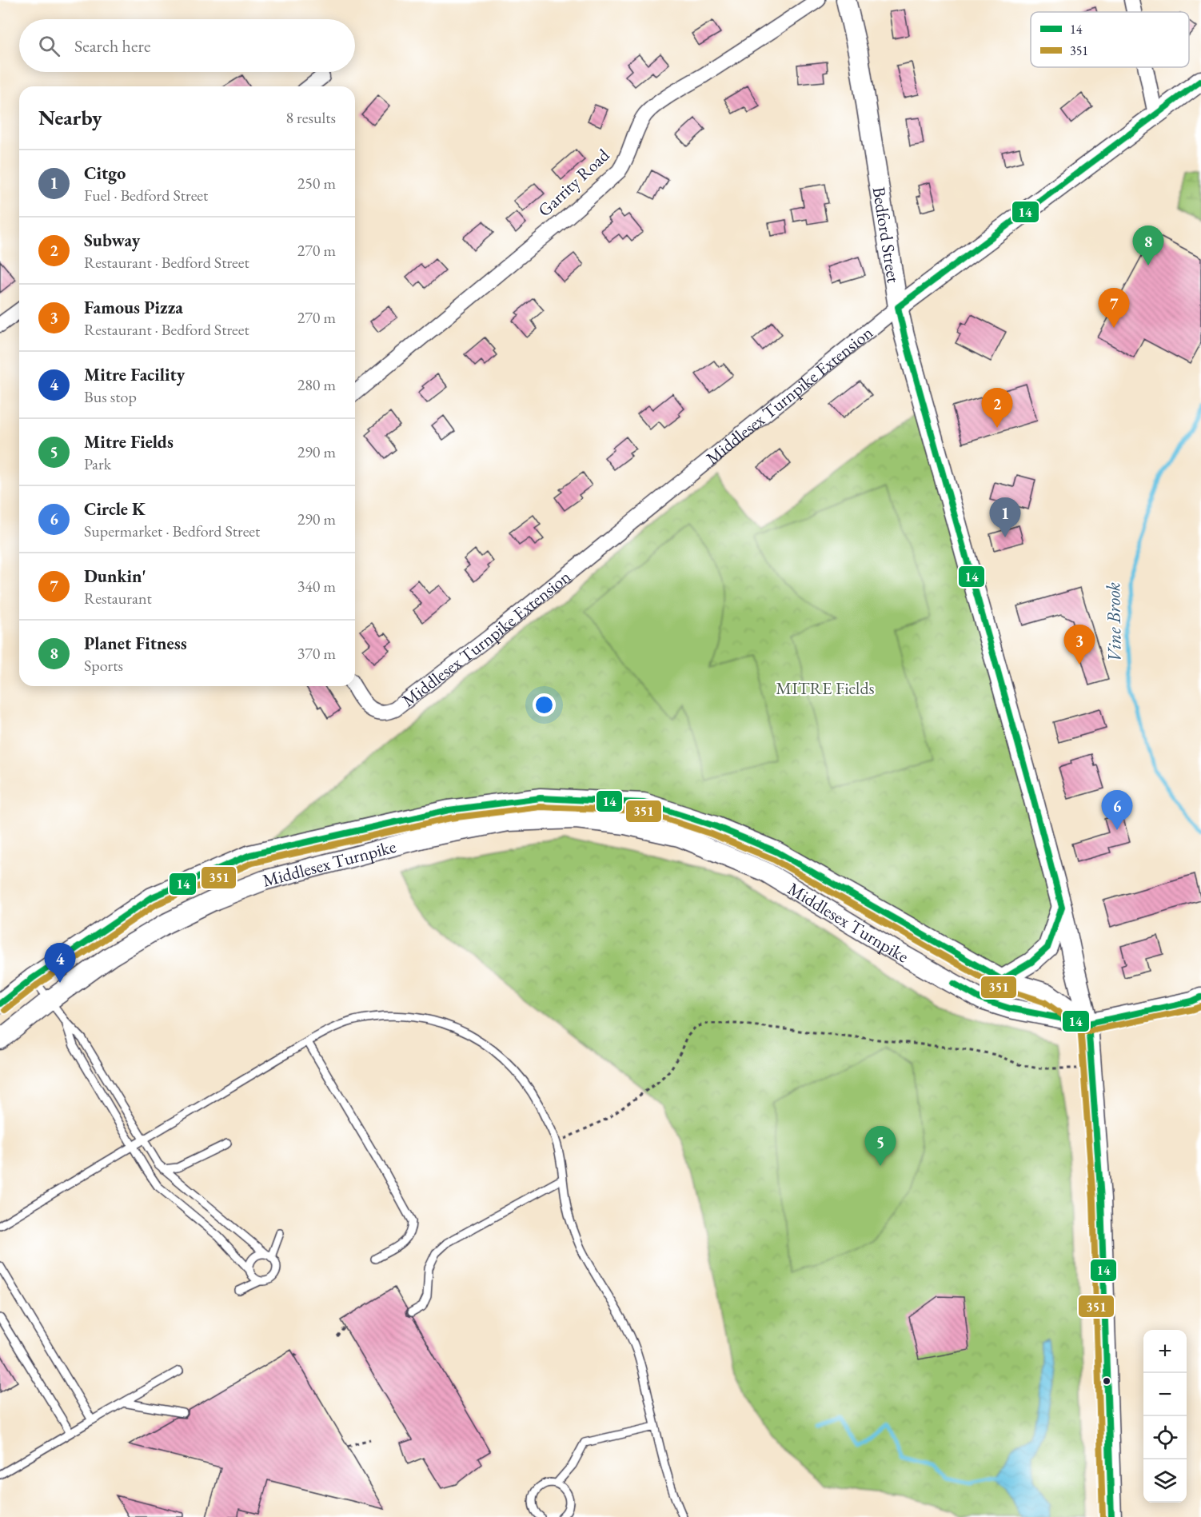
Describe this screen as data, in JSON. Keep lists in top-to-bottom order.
{
  "streets": {
    "main road": ["Bedford Street", "Middlesex Turnpike Extension", "Middlesex Turnpike"],
    "street": ["Garrity Road"]
  },
  "crossings": [
    ["Bedford Street", "Middlesex Turnpike Extension"],
    ["Bedford Street", "Middlesex Turnpike"]
  ],
  "water": ["Vine Brook"],
  "parks": ["MITRE Fields"],
  "lines": ["transit line 14", "transit line 351"],
  "legend": ["14", "351"],
  "page": {
    "search": "Search here",
    "heading": ["Nearby", "8 results"],
    "list": [
      {
        "mark": "1",
        "name": "Citgo",
        "note": "Fuel · Bedford Street",
        "value": "250 m"
      },
      {
        "mark": "2",
        "name": "Subway",
        "note": "Restaurant · Bedford Street",
        "value": "270 m"
      },
      {
        "mark": "3",
        "name": "Famous Pizza",
        "note": "Restaurant · Bedford Street",
        "value": "270 m"
      },
      {
        "mark": "4",
        "name": "Mitre Facility",
        "note": "Bus stop",
        "value": "280 m"
      },
      {
        "mark": "5",
        "name": "Mitre Fields",
        "note": "Park",
        "value": "290 m"
      },
      {
        "mark": "6",
        "name": "Circle K",
        "note": "Supermarket · Bedford Street",
        "value": "290 m"
      },
      {
        "mark": "7",
        "name": "Dunkin'",
        "note": "Restaurant",
        "value": "340 m"
      },
      {
        "mark": "8",
        "name": "Planet Fitness",
        "note": "Sports",
        "value": "370 m"
      }
    ],
    "pins": [
      "8",
      "7",
      "2",
      "1",
      "3",
      "6",
      "4",
      "5"
    ],
    "map_buttons": ["+", "−"]
  }
}
